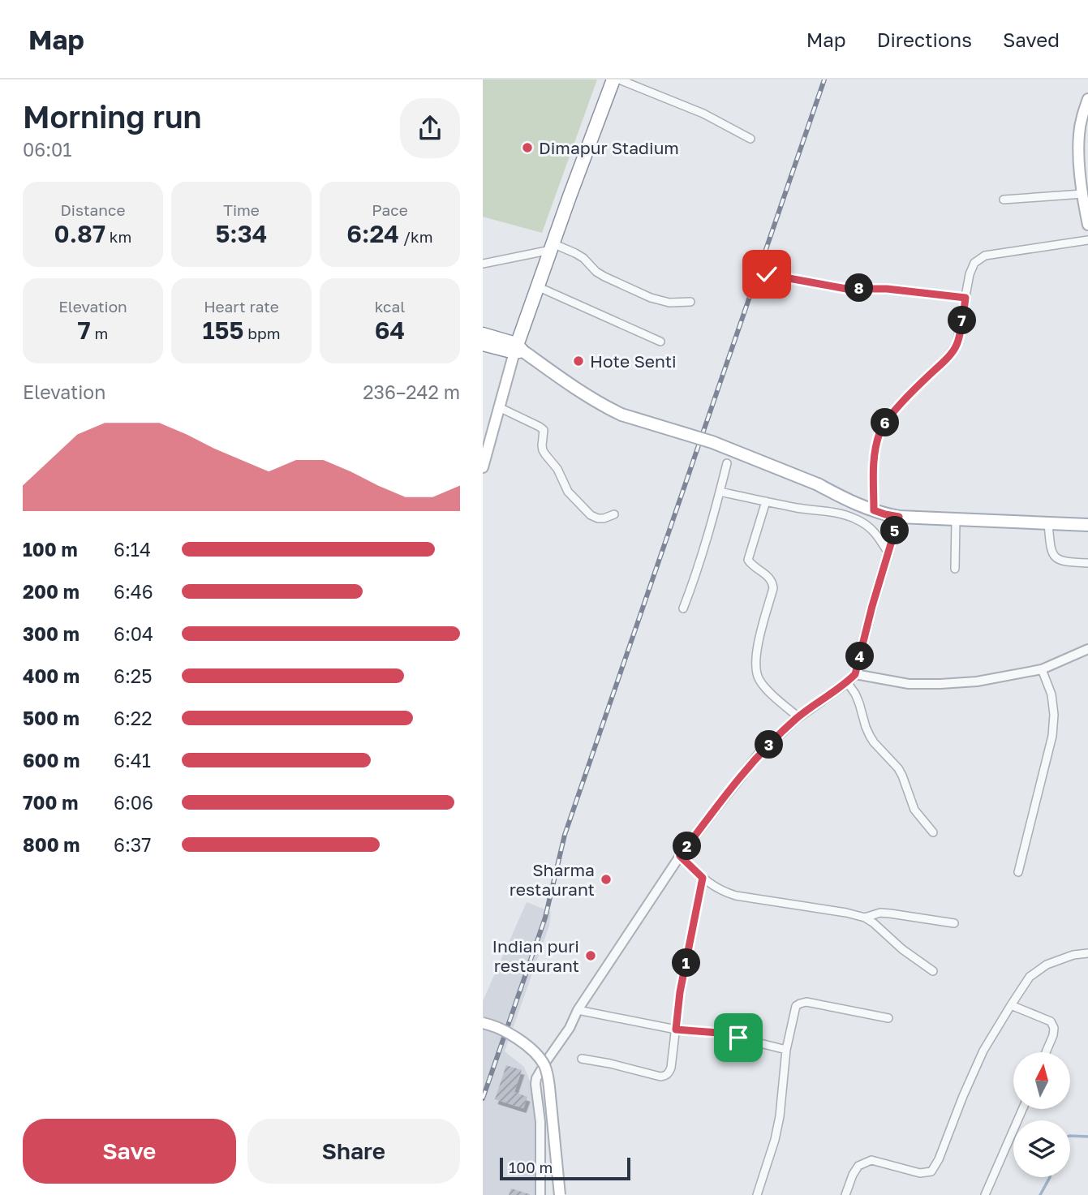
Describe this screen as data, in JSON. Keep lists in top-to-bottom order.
{
  "places": [
    "Dimapur Stadium",
    "Hote Senti",
    "Sharma restaurant",
    "Indian puri restaurant"
  ],
  "scale_bar": "100 m",
  "north": "top",
  "page": {
    "header": "Map",
    "nav": ["Map", "Directions", "Saved"],
    "heading": ["Morning run", "06:01"],
    "stats": [
      ["Distance", "0.87 km"],
      ["Time", "5:34"],
      ["Pace", "6:24 /km"],
      ["Elevation", "7 m"],
      ["Heart rate", "155 bpm"],
      ["kcal", "64"]
    ],
    "pins": [
      "8",
      "7",
      "6",
      "5",
      "4",
      "3",
      "2",
      "1"
    ],
    "chart": ["Elevation", "236–242 m"],
    "list": [
      {
        "name": "100 m",
        "note": "6:14"
      },
      {
        "name": "200 m",
        "note": "6:46"
      },
      {
        "name": "300 m",
        "note": "6:04"
      },
      {
        "name": "400 m",
        "note": "6:25"
      },
      {
        "name": "500 m",
        "note": "6:22"
      },
      {
        "name": "600 m",
        "note": "6:41"
      },
      {
        "name": "700 m",
        "note": "6:06"
      },
      {
        "name": "800 m",
        "note": "6:37"
      }
    ],
    "buttons": ["Save", "Share"],
    "scale": "100 m"
  }
}
